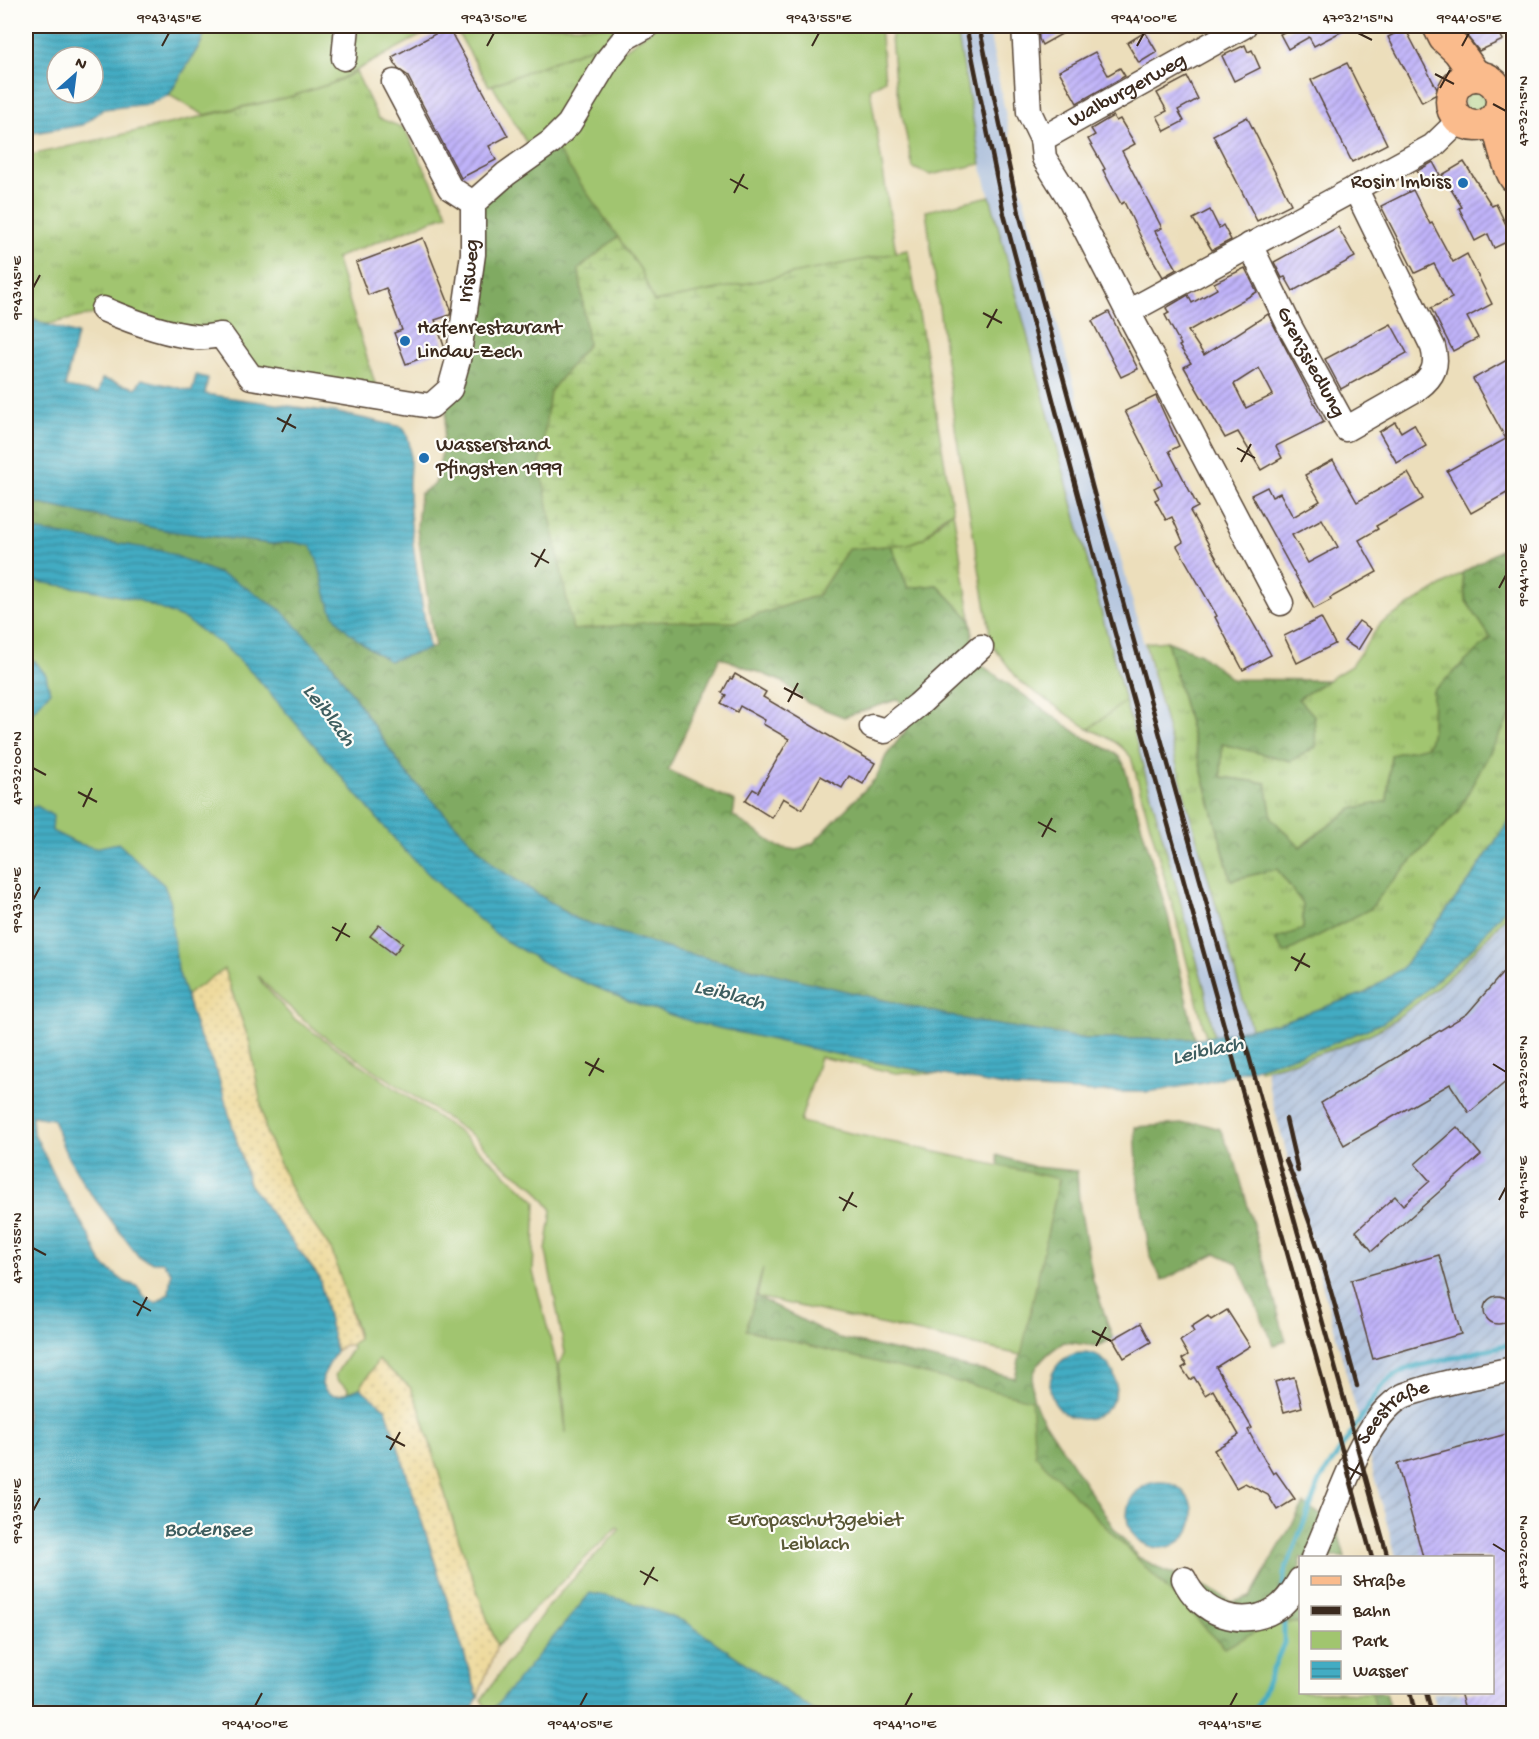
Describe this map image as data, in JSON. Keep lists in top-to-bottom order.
{
  "streets": {
    "street": [
      "Walburgerweg",
      "Irisweg",
      "Grenzsiedlung",
      "Seestraße"
    ]
  },
  "water": ["Leiblach", "Bodensee"],
  "parks": ["Europaschutzgebiet Leiblach"],
  "places": ["Rosin Imbiss", "Hafenrestaurant Lindau-Zech", "Wasserstand Pfingsten 1999"],
  "legend": [
    "Straße",
    "Bahn",
    "Park",
    "Wasser"
  ],
  "north": "top right",
  "coordinates": [
    "9°43'45\"E",
    "9°43'50\"E",
    "9°43'55\"E",
    "9°44'00\"E",
    "47°32'15\"N",
    "9°44'05\"E",
    "9°44'10\"E",
    "47°32'00\"N",
    "47°32'05\"N",
    "9°44'15\"E",
    "47°31'55\"N"
  ]
}
